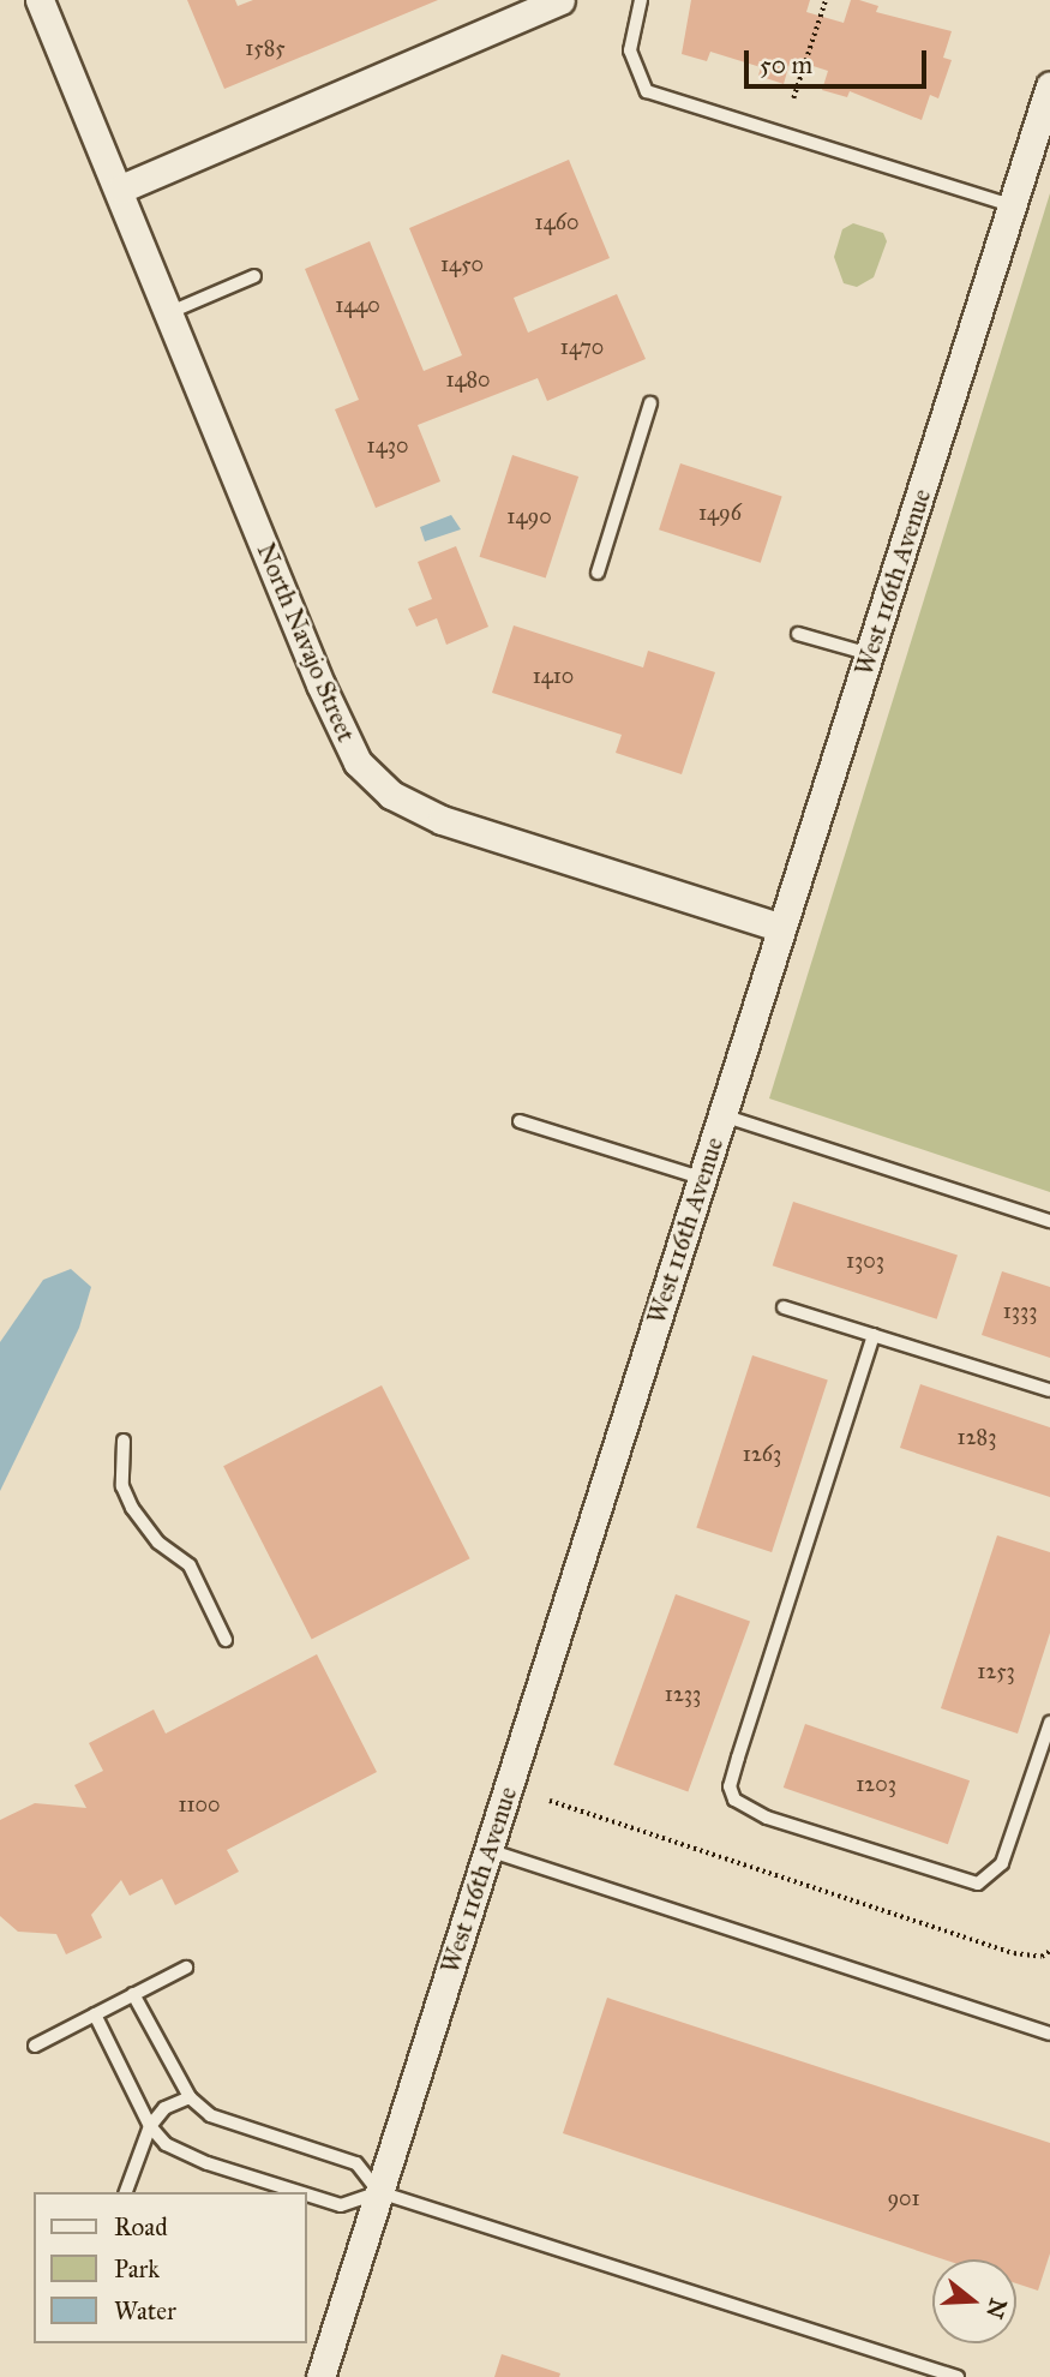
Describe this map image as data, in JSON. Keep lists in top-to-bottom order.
{
  "streets": {
    "street": ["West 116th Avenue", "North Navajo Street"]
  },
  "crossings": [
    ["West 116th Avenue", "North Navajo Street"]
  ],
  "house_numbers": [
    "1585",
    "1460",
    "1450",
    "1440",
    "1470",
    "1480",
    "1430",
    "1496",
    "1490",
    "1410",
    "1303",
    "1333",
    "1283",
    "1263",
    "1253",
    "1233",
    "1203",
    "1100",
    "901"
  ],
  "legend": ["Road", "Park", "Water"],
  "scale_bar": "50 m",
  "north": "right"
}
